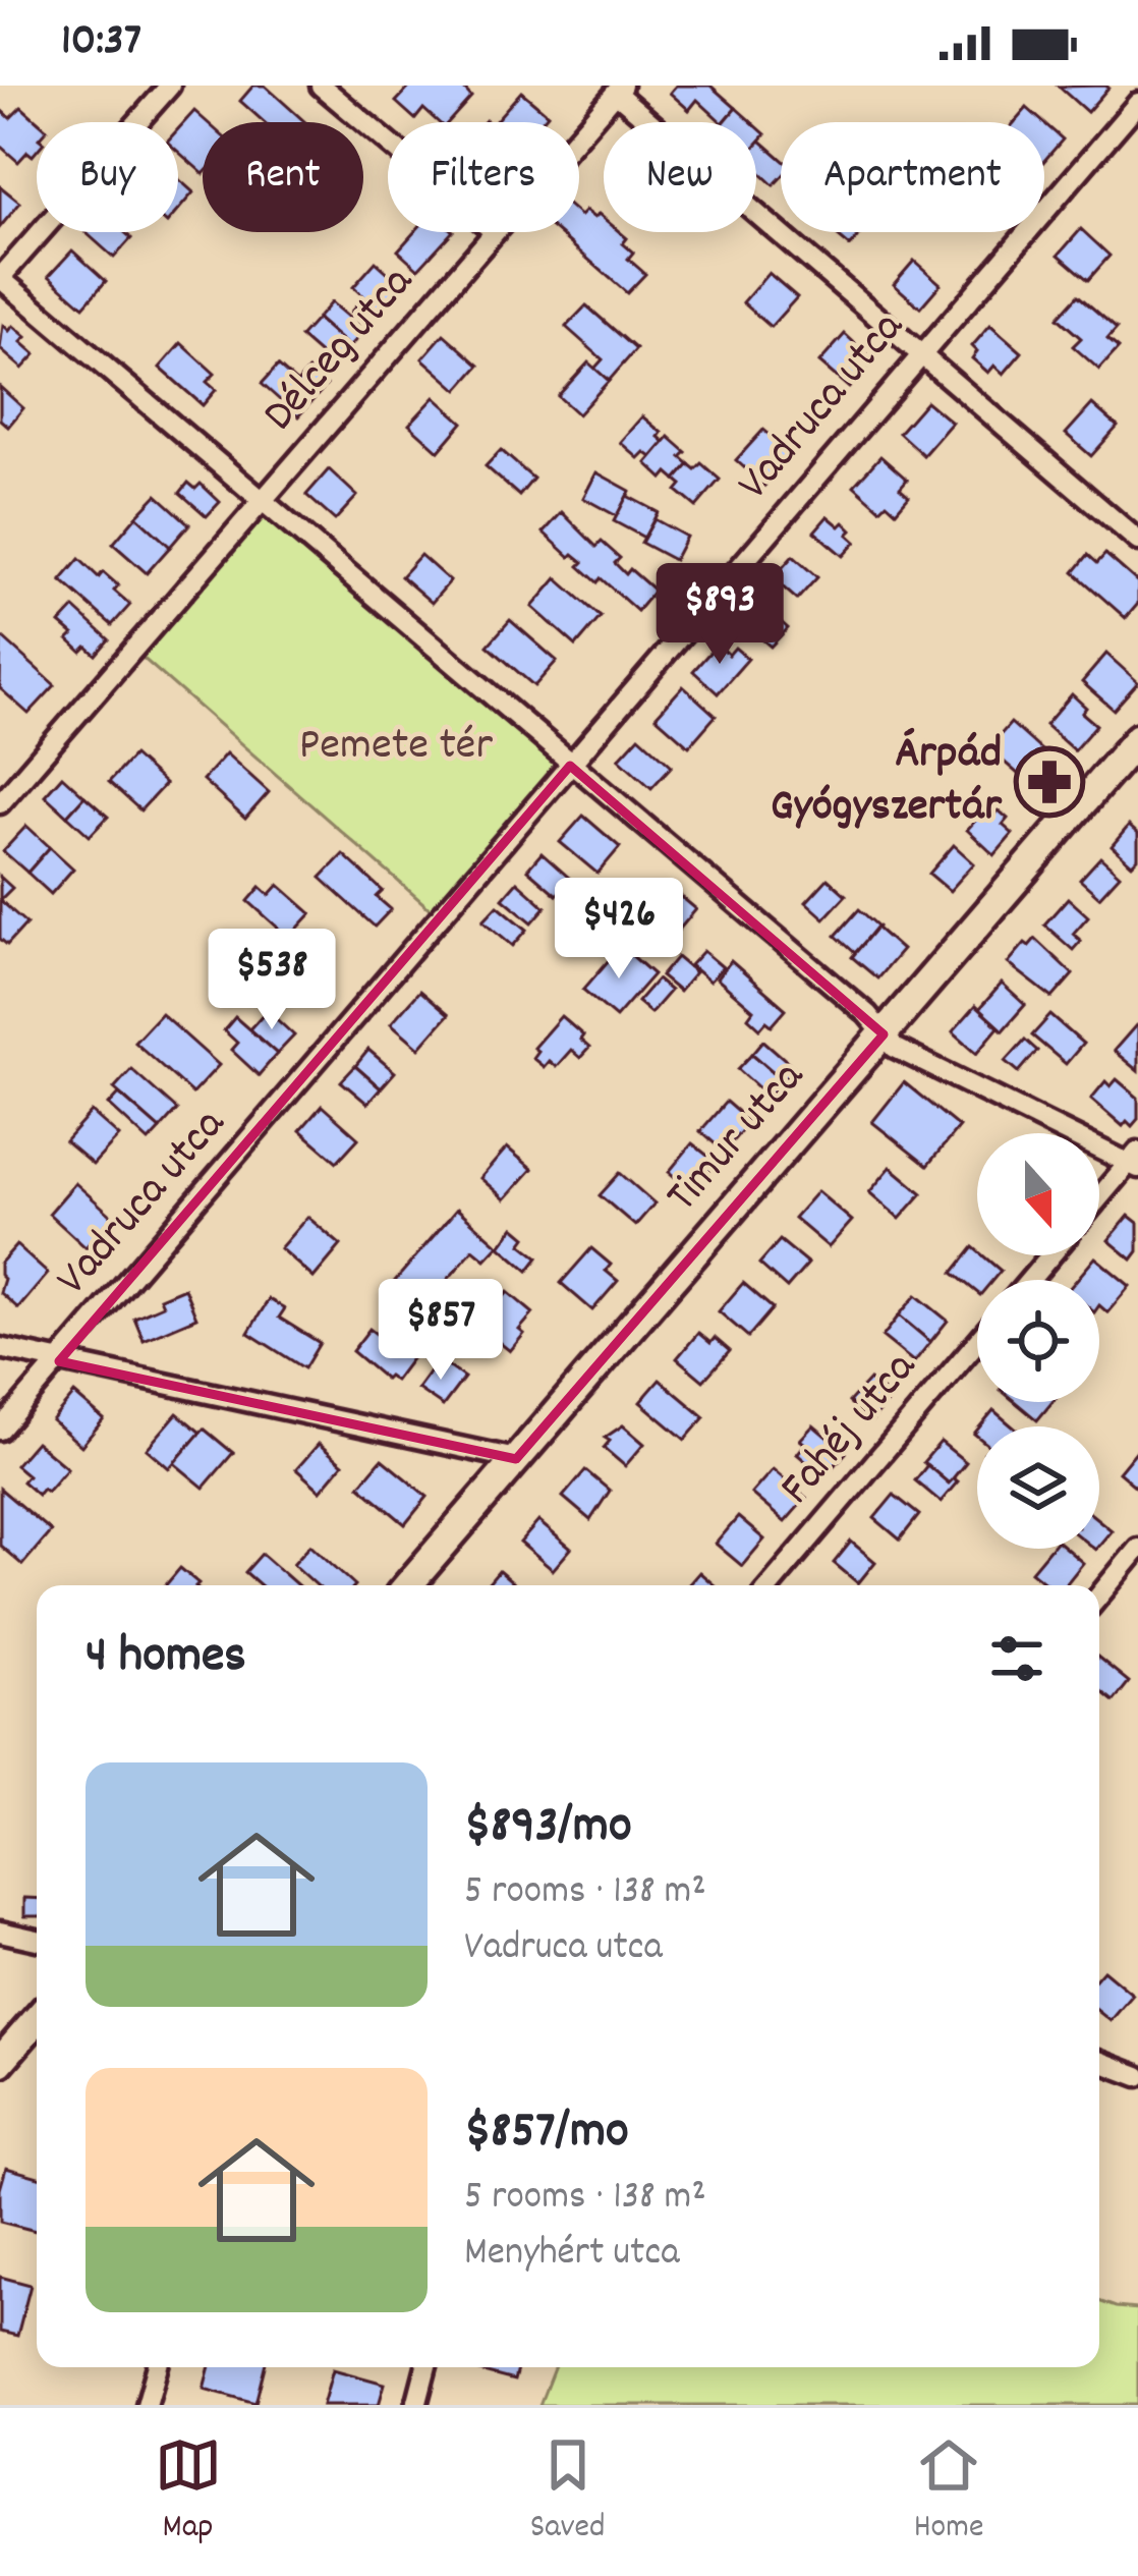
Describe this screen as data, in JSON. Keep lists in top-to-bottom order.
{
  "streets": {
    "street": [
      "Délceg utca",
      "Vadruca utca",
      "Timur utca",
      "Fahéj utca"
    ]
  },
  "parks": ["Pemete tér"],
  "places": {
    "pharmacy": ["Árpád Gyógyszertár"]
  },
  "north": "bottom",
  "page": {
    "status": "10:37",
    "chip": [
      "Buy",
      "Rent",
      "Filters",
      "New",
      "Apartment"
    ],
    "price": [
      "$893",
      "$426",
      "$538",
      "$857"
    ],
    "heading": "4 homes",
    "list": [
      {
        "name": "$893/mo",
        "note": "5 rooms · 138 m² · Vadruca utca"
      },
      {
        "name": "$857/mo",
        "note": "5 rooms · 138 m² · Menyhért utca"
      }
    ],
    "tabs": ["Map", "Saved", "Home"]
  }
}
